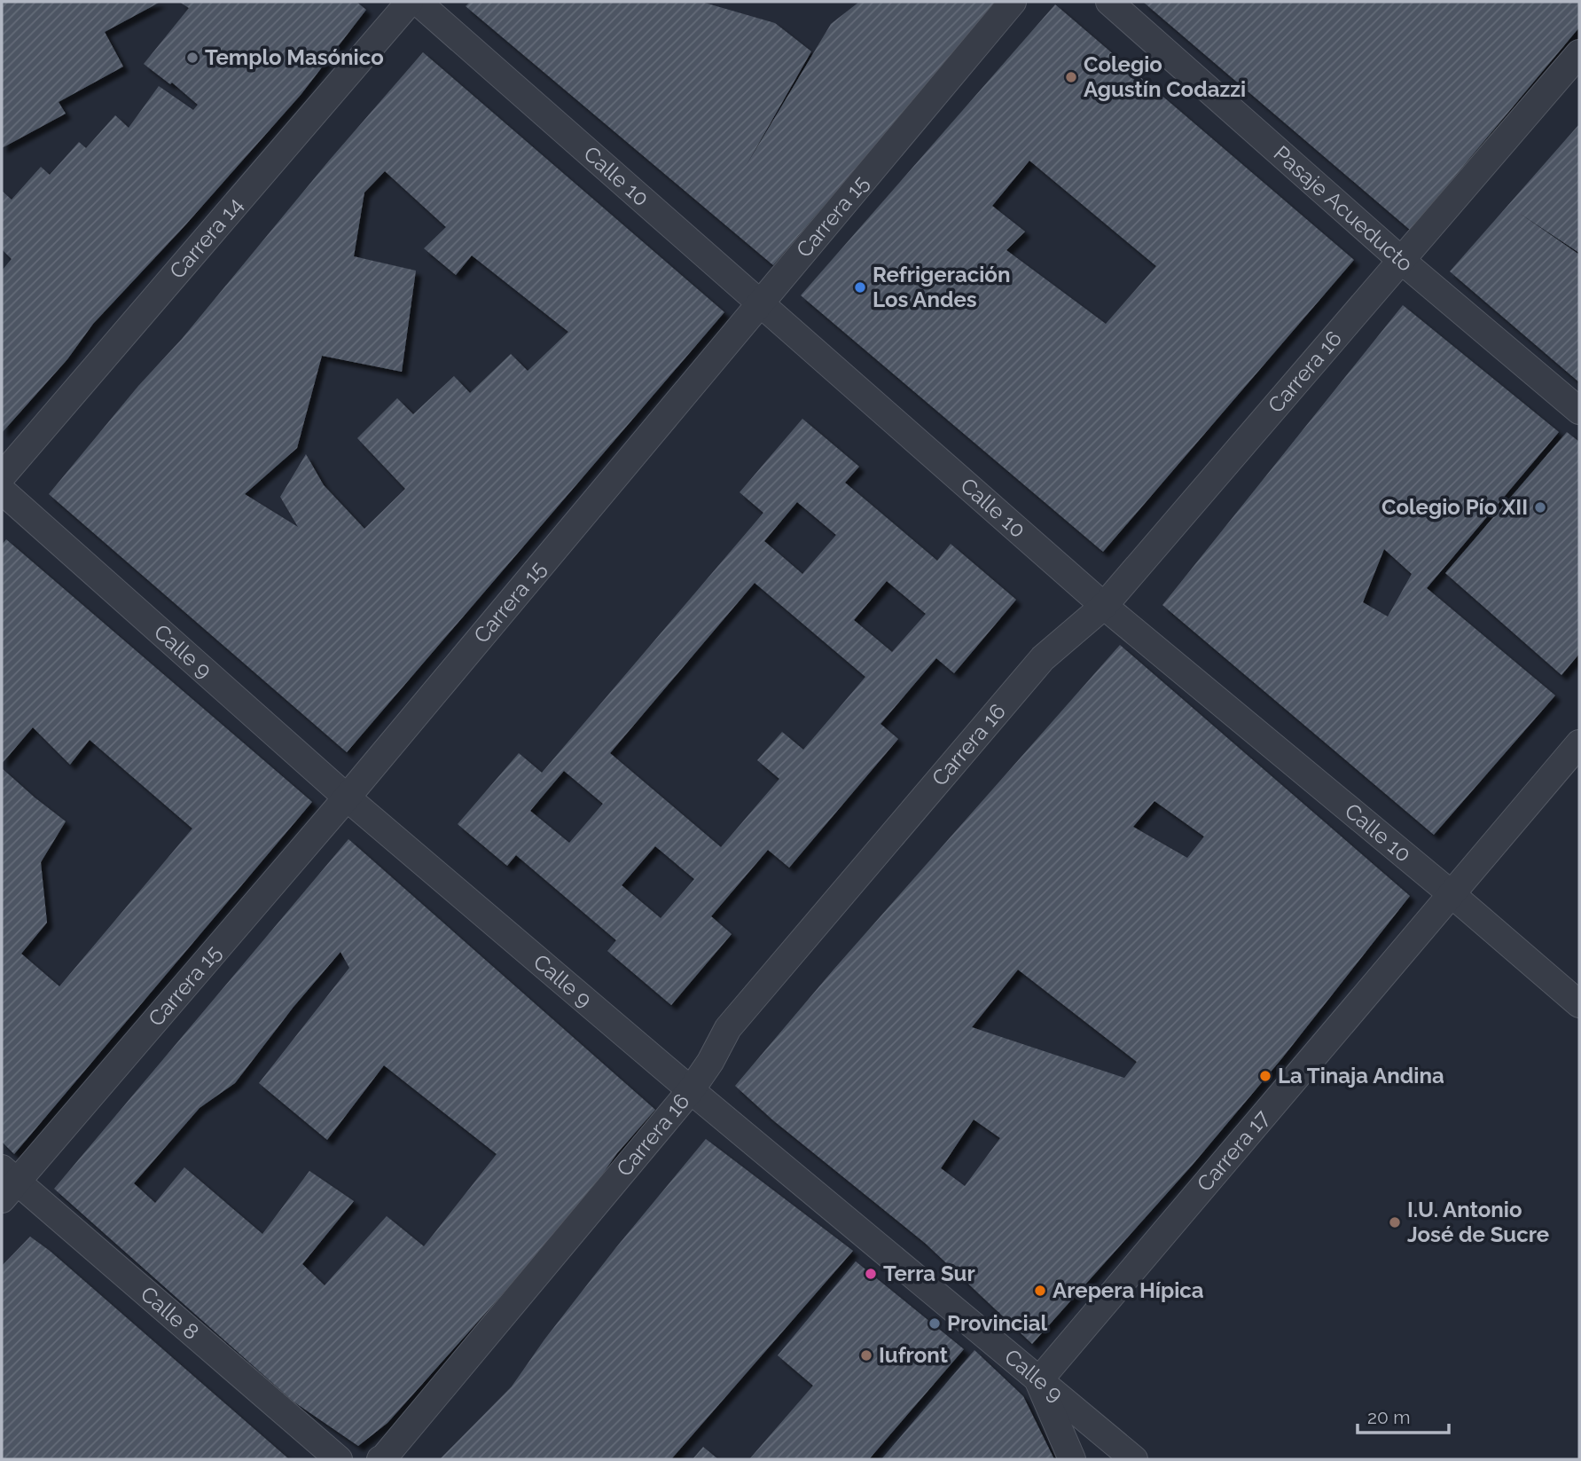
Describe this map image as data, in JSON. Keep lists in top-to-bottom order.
{
  "streets": {
    "street": [
      "Calle 10",
      "Pasaje Acueducto",
      "Carrera 15",
      "Carrera 14",
      "Carrera 16",
      "Calle 9",
      "Carrera 17",
      "Calle 8"
    ]
  },
  "crossings": [
    ["Calle 10", "Carrera 15"],
    ["Calle 10", "Carrera 16"],
    ["Calle 10", "Carrera 17"],
    ["Pasaje Acueducto", "Carrera 16"],
    ["Carrera 15", "Calle 9"],
    ["Carrera 15", "Calle 8"],
    ["Carrera 16", "Calle 9"],
    ["Calle 9", "Carrera 17"]
  ],
  "places": [
    "Templo Masónico",
    "Colegio Agustín Codazzi",
    "Refrigeración Los Andes",
    "Colegio Pío XII",
    "La Tinaja Andina",
    "I.U. Antonio José de Sucre",
    "Terra Sur",
    "Arepera Hípica",
    "Provincial",
    "Iufront"
  ],
  "scale_bar": "20 m"
}
